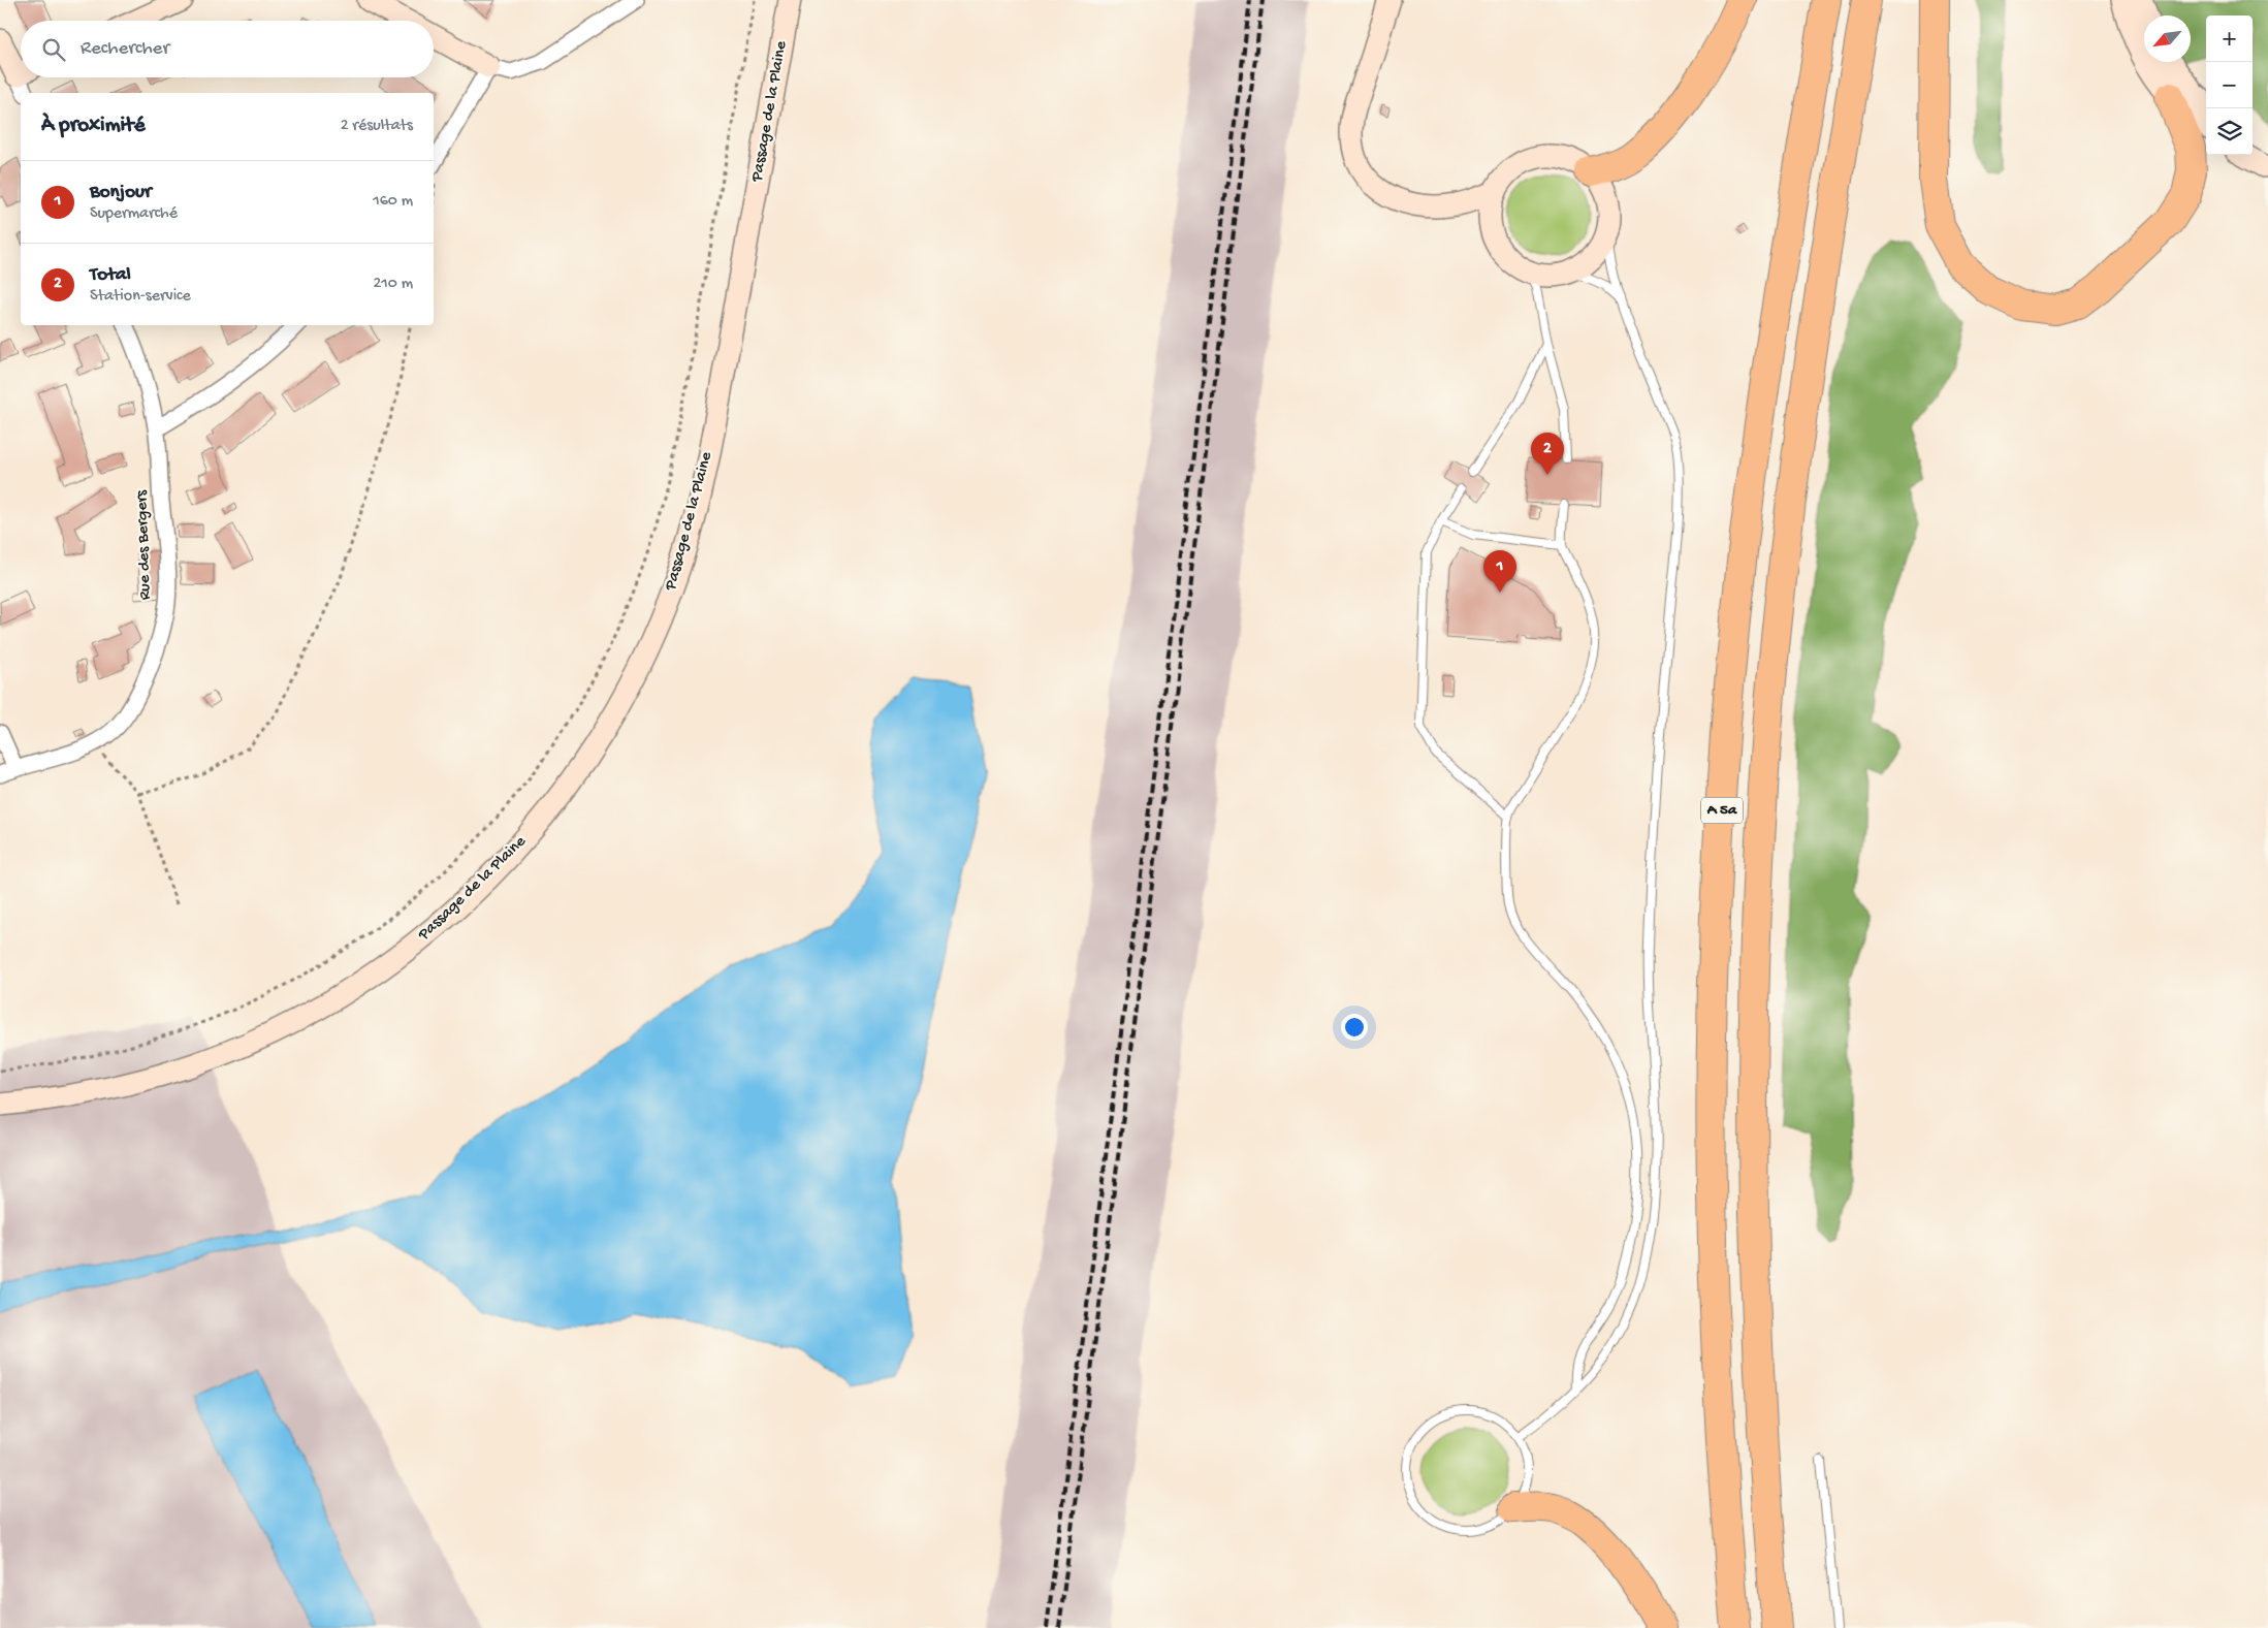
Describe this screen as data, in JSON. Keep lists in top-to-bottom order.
{
  "streets": {
    "highway": ["A 5a"],
    "street": ["Passage de la Plaine", "Rue des Bergers"]
  },
  "north": "bottom left",
  "page": {
    "map_buttons": ["+", "−"],
    "search": "Rechercher",
    "heading": ["À proximité", "2 résultats"],
    "list": [
      {
        "mark": "1",
        "name": "Bonjour",
        "note": "Supermarché",
        "value": "160 m"
      },
      {
        "mark": "2",
        "name": "Total",
        "note": "Station-service",
        "value": "210 m"
      }
    ],
    "pins": ["2", "1"]
  }
}
